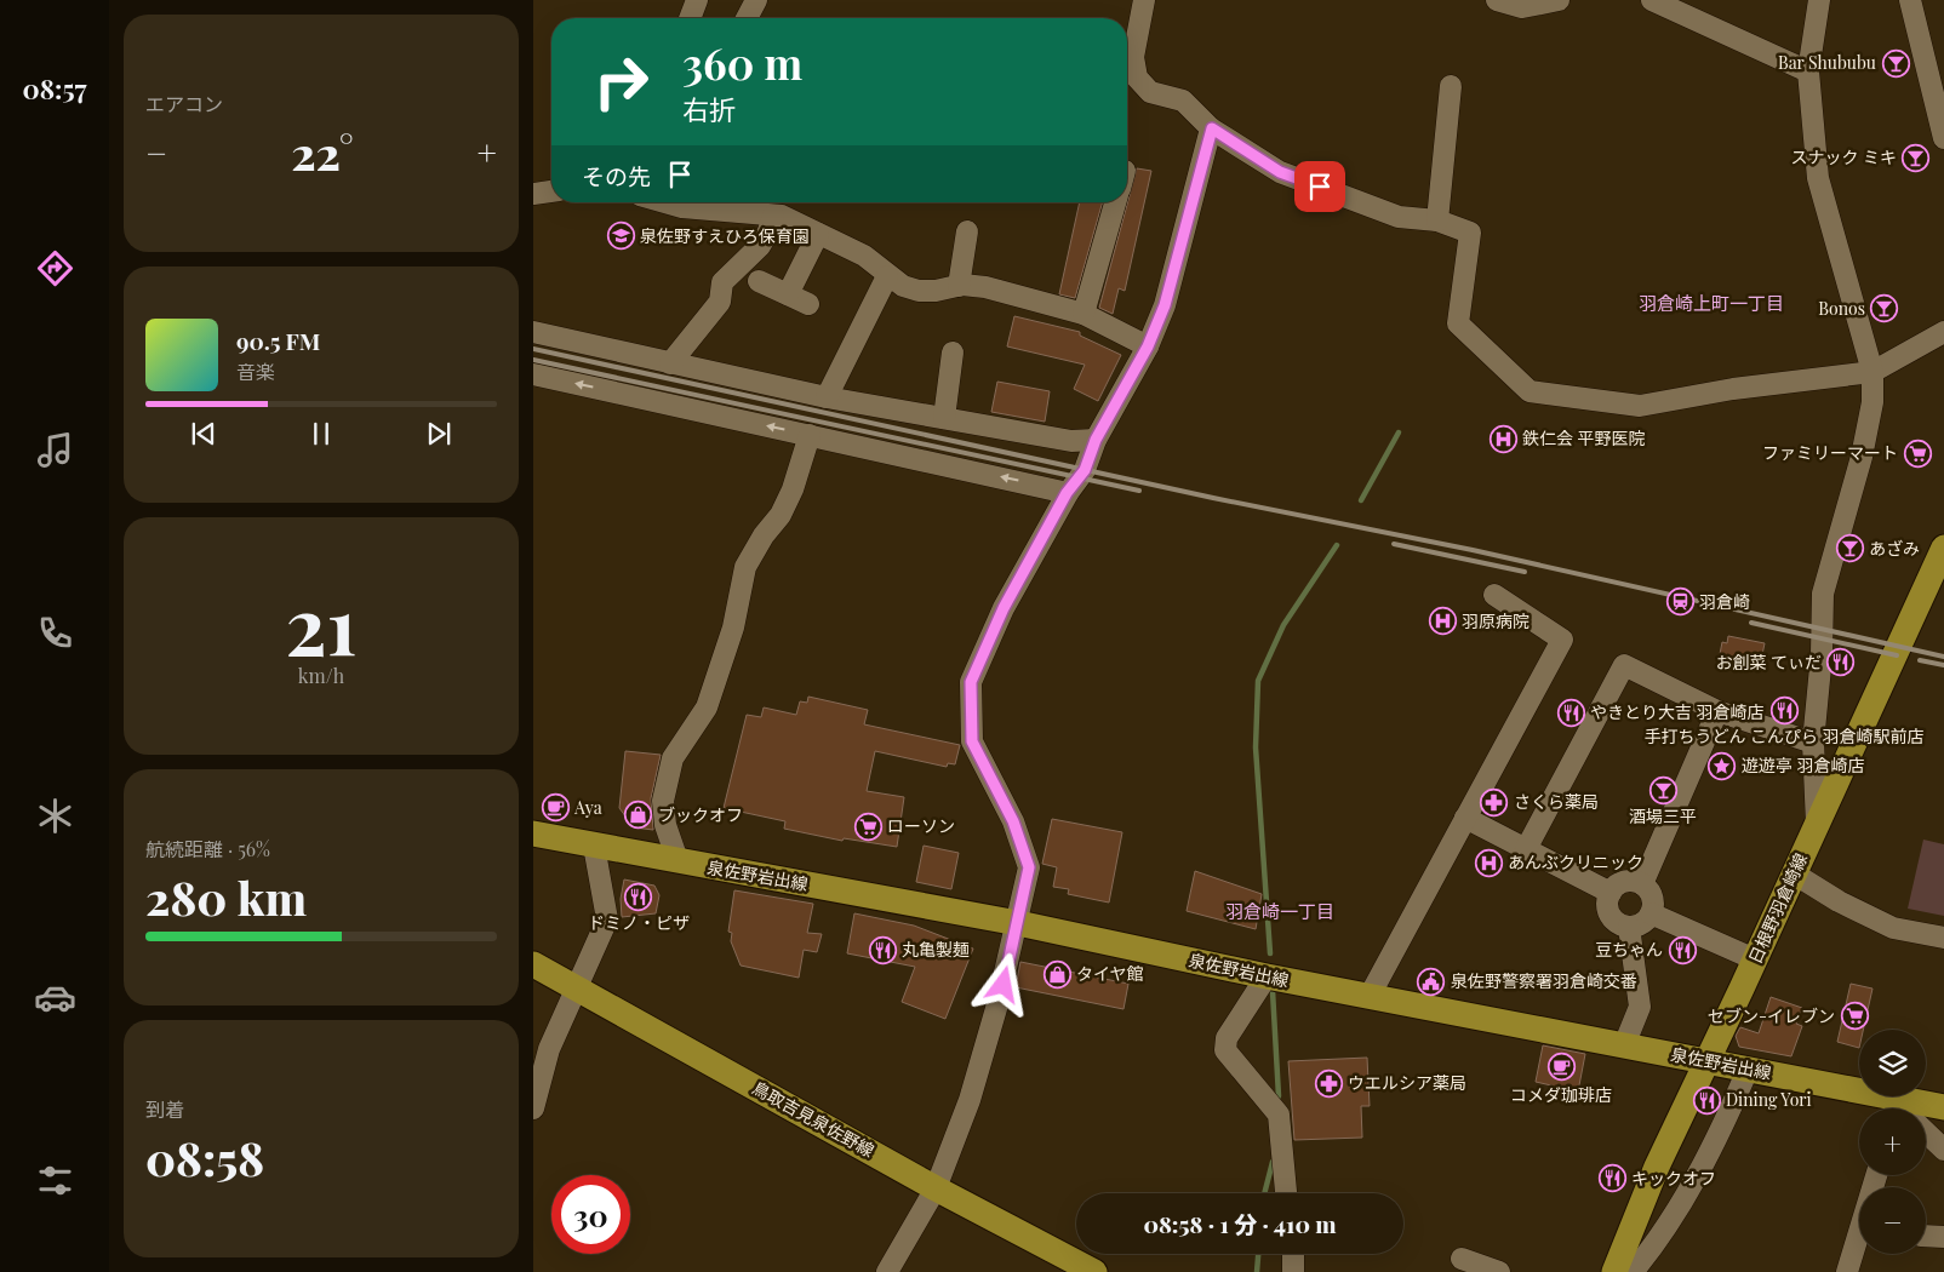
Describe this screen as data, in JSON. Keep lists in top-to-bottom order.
{
  "streets": {
    "main road": ["泉佐野岩出線", "日根野羽倉崎線", "鳥取吉見泉佐野線"]
  },
  "crossings": [
    ["泉佐野岩出線", "日根野羽倉崎線"]
  ],
  "districts": ["羽倉崎上町一丁目", "羽倉崎一丁目"],
  "places": {
    "bar": [
      "Bar Shububu",
      "スナック ミキ",
      "Bonos",
      "あざみ",
      "酒場三平"
    ],
    "school or university": ["泉佐野すえひろ保育園"],
    "hospital": ["鉄仁会 平野医院", "羽原病院", "あんぶクリニック"],
    "supermarket": ["ファミリーマート", "ローソン", "セブン-イレブン"],
    "station": ["羽倉崎"],
    "restaurant": [
      "お創菜 てぃだ",
      "手打ちうどん こんぴら 羽倉崎駅前店",
      "やきとり大吉 羽倉崎店",
      "ドミノ・ピザ",
      "丸亀製麺",
      "豆ちゃん",
      "Dining Yori",
      "キックオフ"
    ],
    "place": ["遊遊亭 羽倉崎店"],
    "pharmacy": ["さくら薬局", "ウエルシア薬局"],
    "cafe": ["Aya", "コメダ珈琲店"],
    "shop": ["ブックオフ", "タイヤ館"],
    "public building": ["泉佐野警察署羽倉崎交番"]
  },
  "page": {
    "tabs": "08:57",
    "tile": [
      "エアコン",
      ["21", "km/h"],
      ["航続距離 · 56%", "280 km"],
      ["到着", "08:58"]
    ],
    "turn": ["360 m", "右折"],
    "heat": ["−", "22°", "+"],
    "then": "その先",
    "song": ["90.5 FM", "音楽"],
    "map_buttons": ["+", "−"],
    "limit": "30",
    "trip": "08:58 · 1 分 · 410 m"
  }
}
